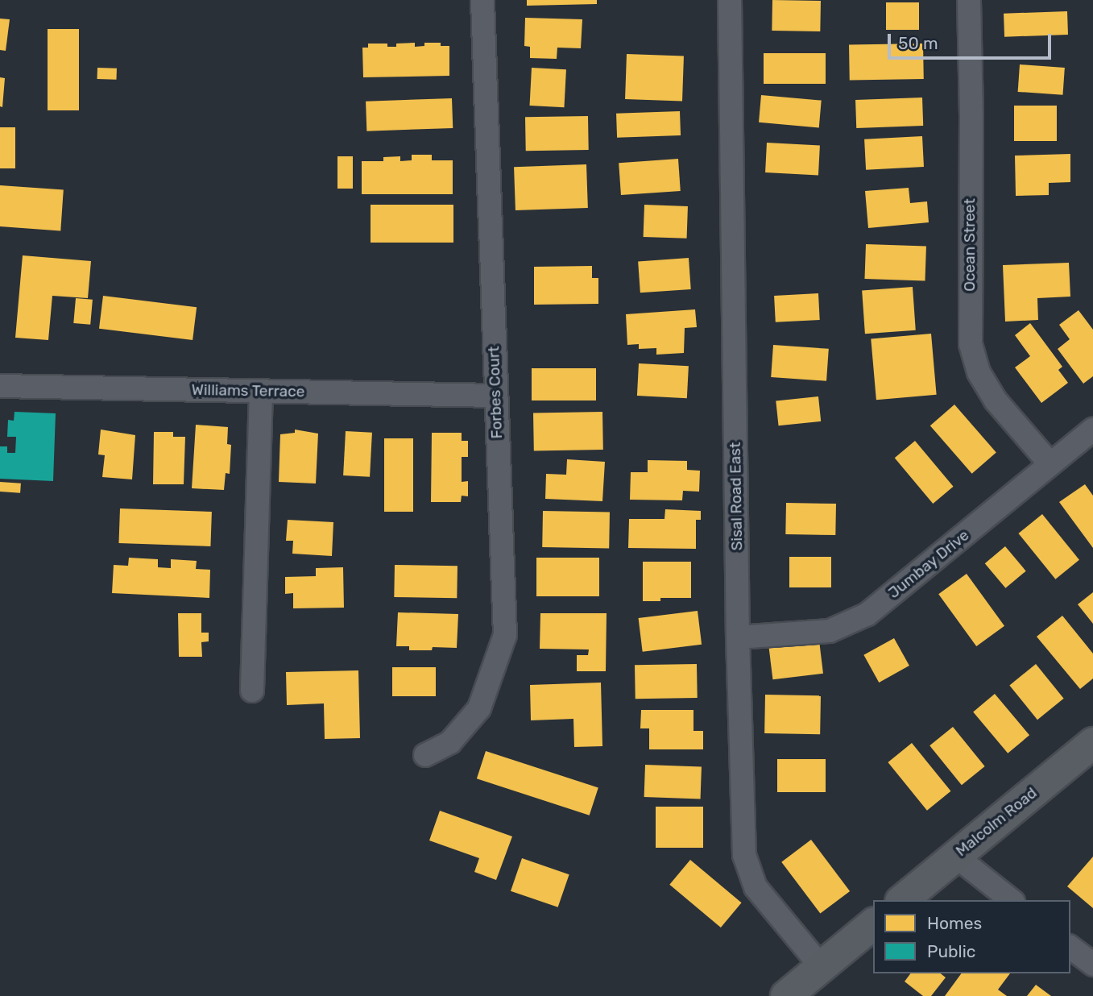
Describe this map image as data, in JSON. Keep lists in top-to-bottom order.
{
  "streets": {
    "street": [
      "Ocean Street",
      "Williams Terrace",
      "Forbes Court",
      "Sisal Road East",
      "Jumbay Drive",
      "Malcolm Road"
    ]
  },
  "crossings": [
    ["Ocean Street", "Jumbay Drive"],
    ["Williams Terrace", "Forbes Court"],
    ["Sisal Road East", "Jumbay Drive"]
  ],
  "legend": ["Homes", "Public"],
  "scale_bar": "50 m"
}
